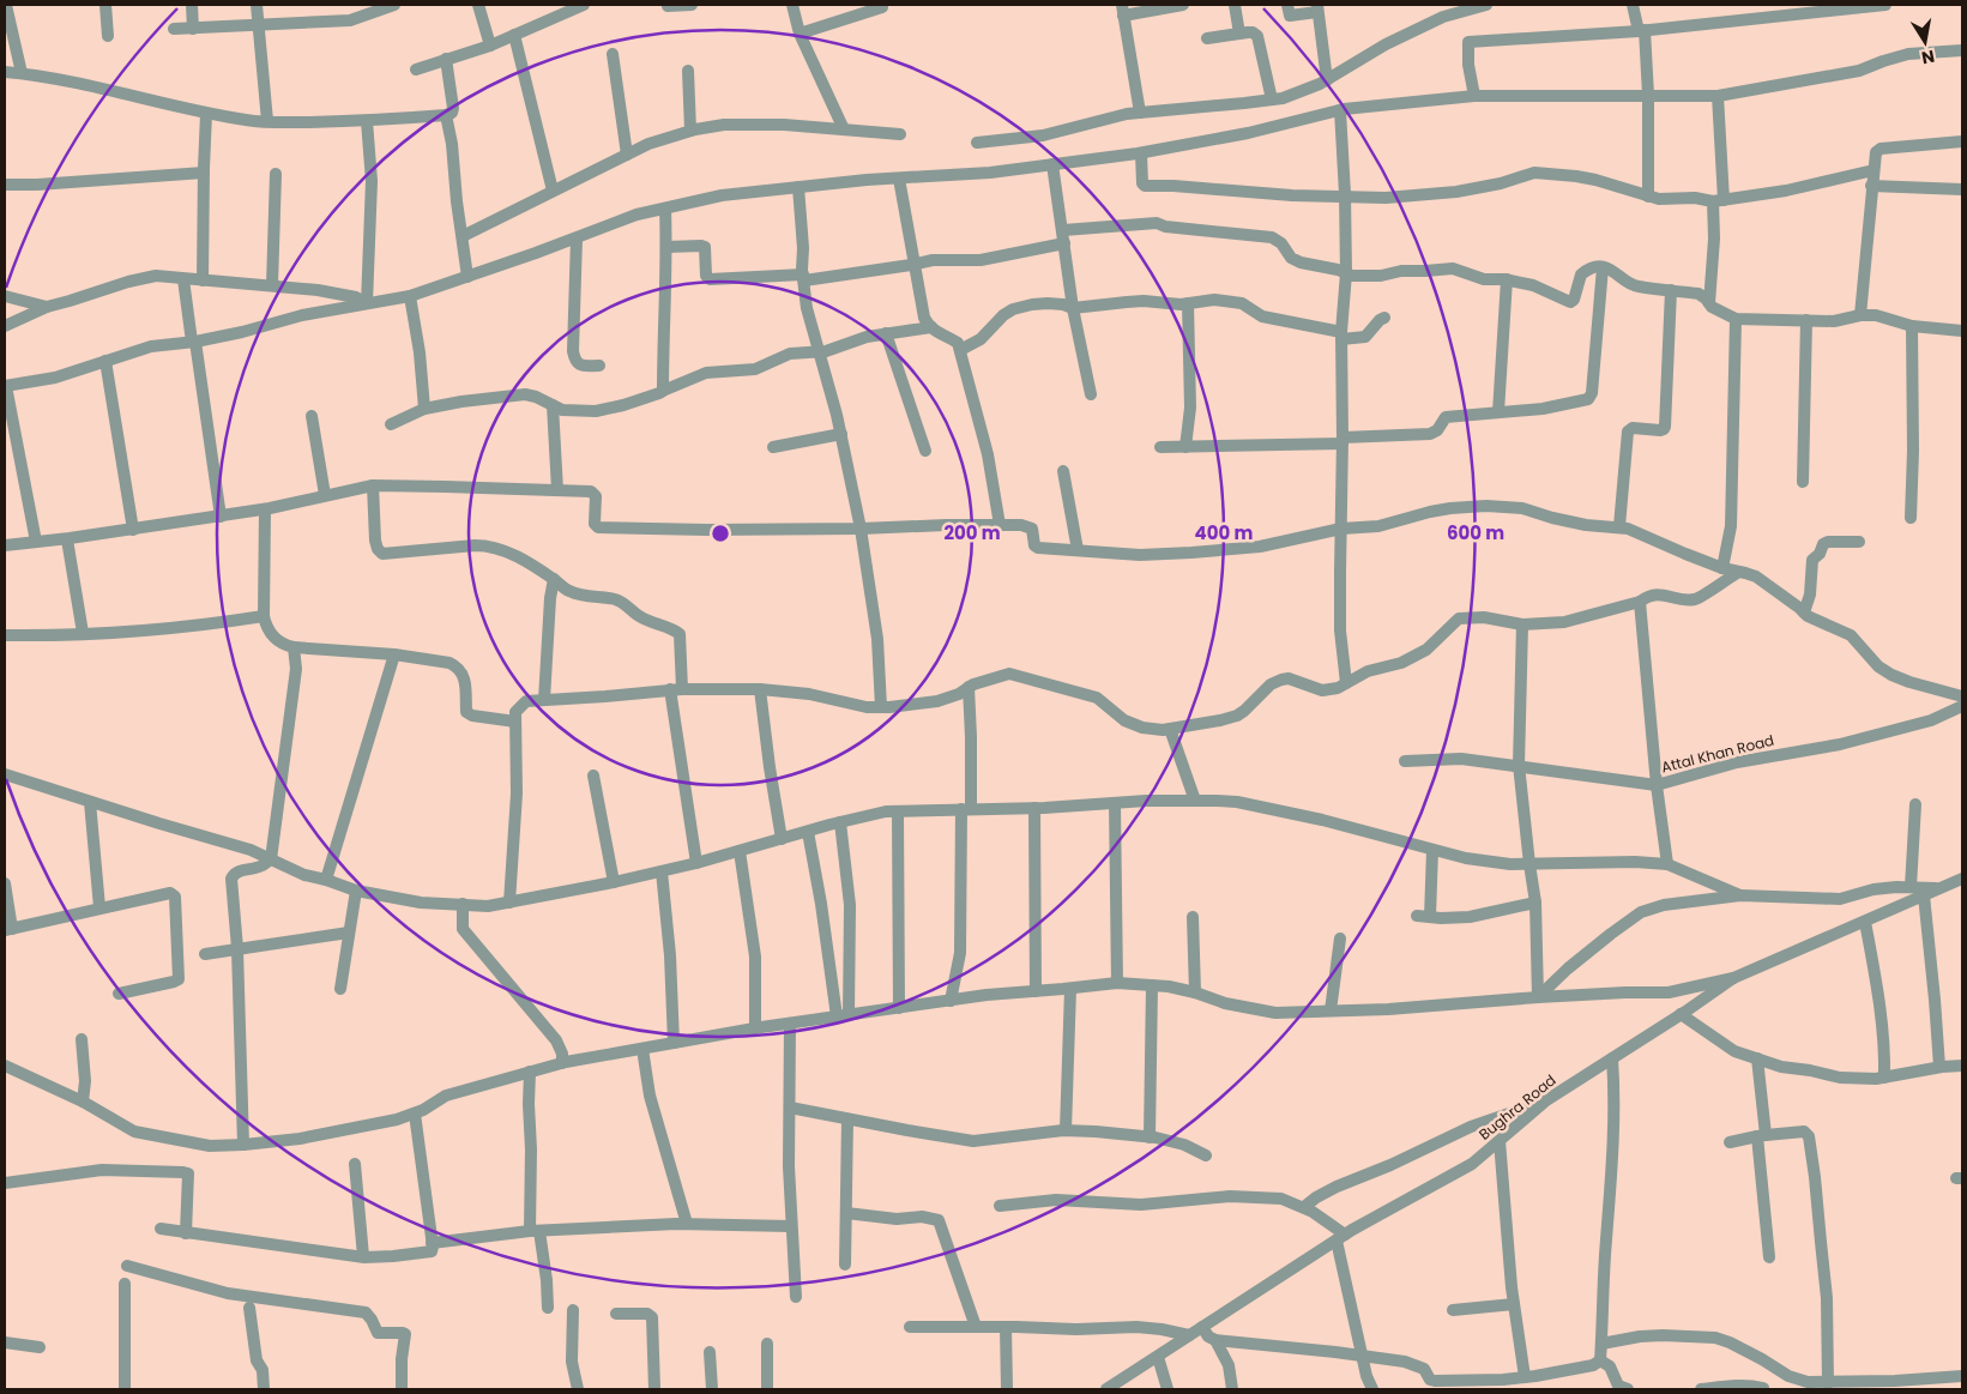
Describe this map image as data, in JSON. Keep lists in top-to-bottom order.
{
  "streets": {
    "street": ["Attal Khan Road", "Bughra Road"]
  },
  "north": "bottom",
  "rings": ["200 m", "400 m", "600 m"]
}
